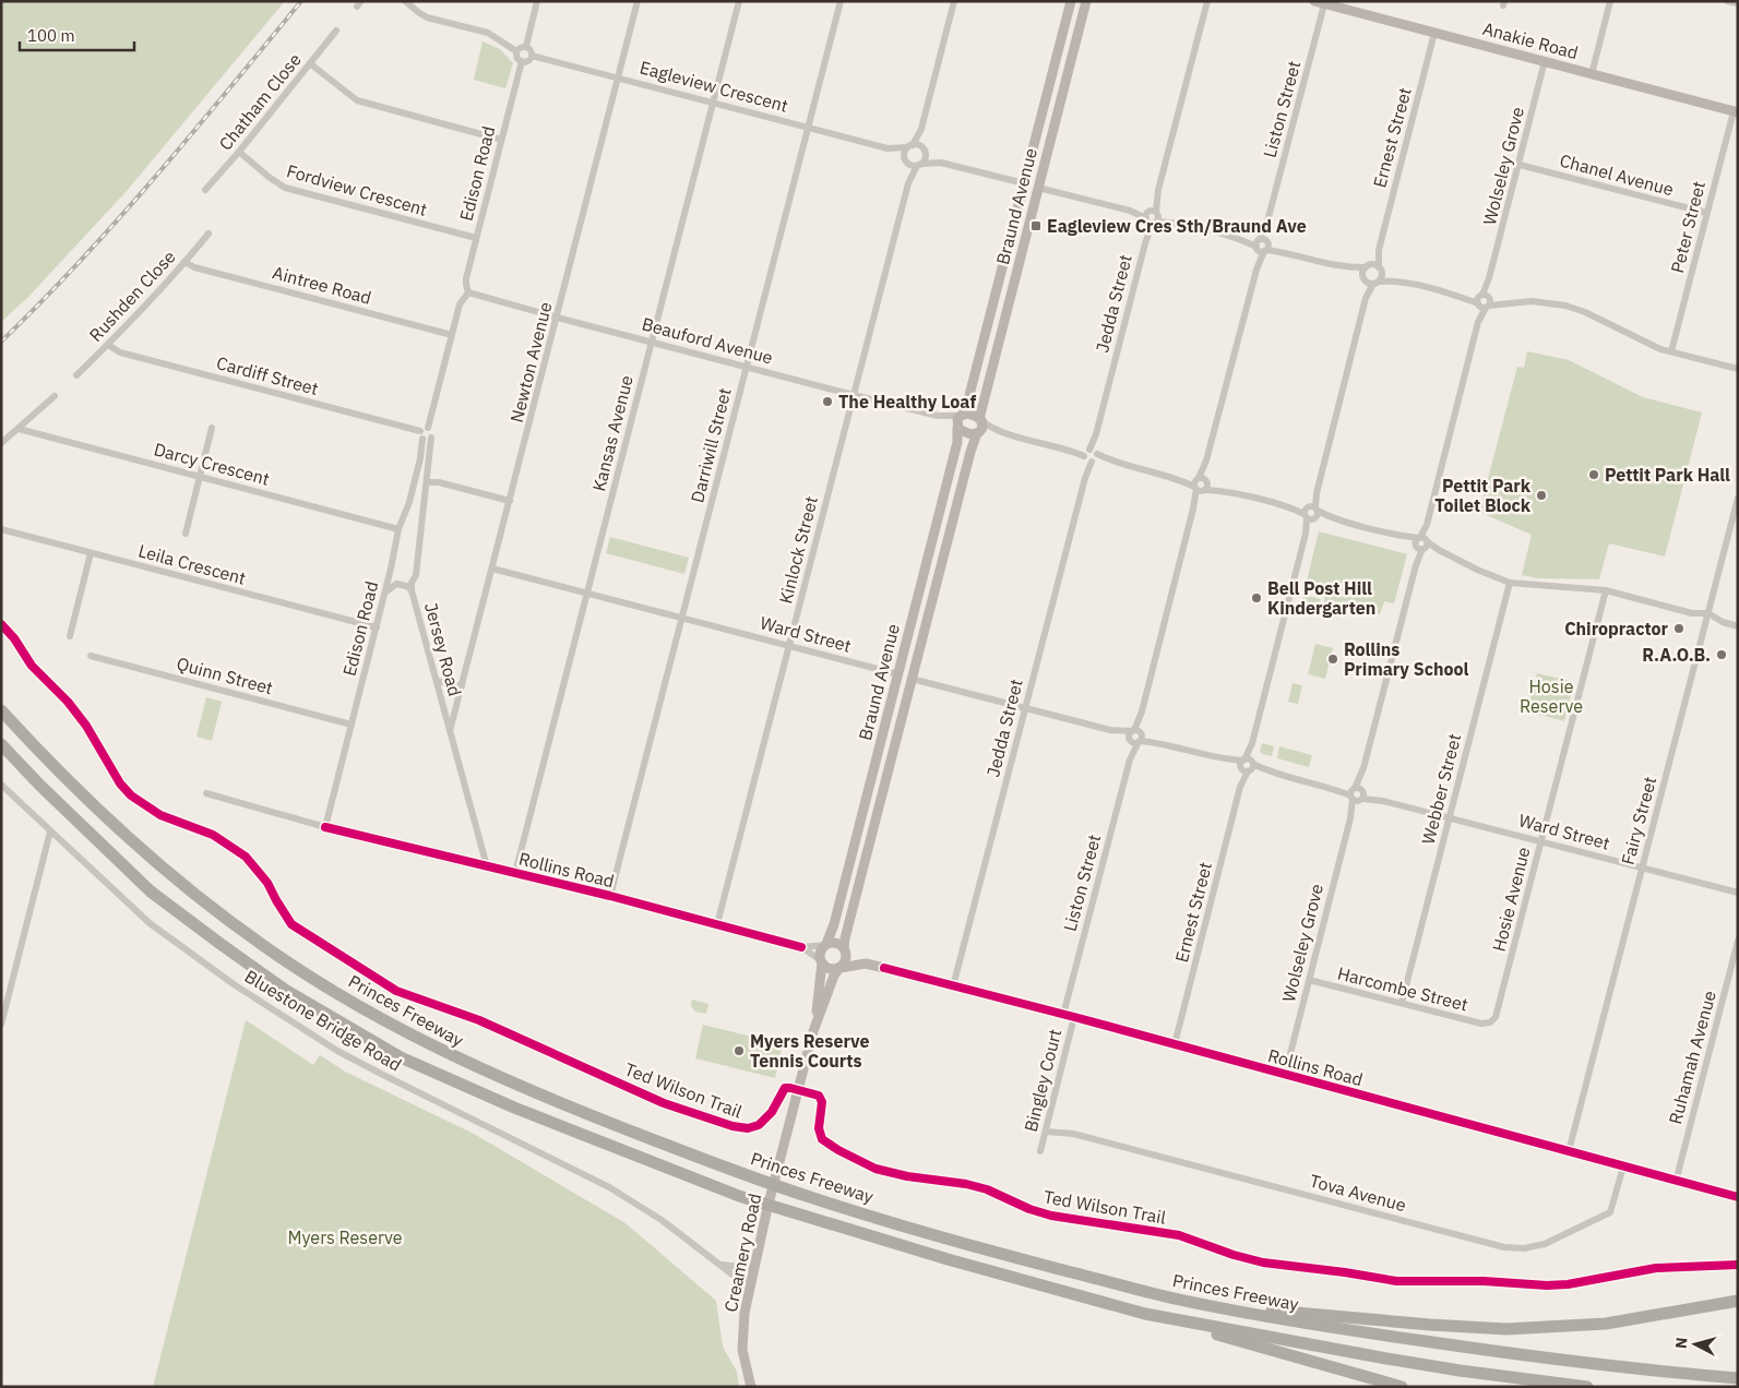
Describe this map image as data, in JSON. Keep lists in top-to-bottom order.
{
  "streets": {
    "highway": ["Princes Freeway"],
    "street": [
      "Anakie Road",
      "Eagleview Crescent",
      "Chatham Close",
      "Liston Street",
      "Ernest Street",
      "Wolseley Grove",
      "Edison Road",
      "Chanel Avenue",
      "Fordview Crescent",
      "Braund Avenue",
      "Peter Street",
      "Aintree Road",
      "Rushden Close",
      "Jedda Street",
      "Beauford Avenue",
      "Newton Avenue",
      "Cardiff Street",
      "Kansas Avenue",
      "Darriwill Street",
      "Darcy Crescent",
      "Kinlock Street",
      "Leila Crescent",
      "Ward Street",
      "Jersey Road",
      "Quinn Street",
      "Webber Street",
      "Fairy Street",
      "Rollins Road",
      "Hosie Avenue",
      "Harcombe Street",
      "Bluestone Bridge Road",
      "Ruhamah Avenue",
      "Bingley Court",
      "Tova Avenue",
      "Creamery Road"
    ],
    "cycle path": ["Ted Wilson Trail"]
  },
  "crossings": [
    ["Anakie Road", "Liston Street"],
    ["Anakie Road", "Ernest Street"],
    ["Anakie Road", "Wolseley Grove"],
    ["Anakie Road", "Peter Street"],
    ["Eagleview Crescent", "Edison Road"],
    ["Eagleview Crescent", "Newton Avenue"],
    ["Eagleview Crescent", "Kansas Avenue"],
    ["Eagleview Crescent", "Darriwill Street"],
    ["Eagleview Crescent", "Kinlock Street"],
    ["Chatham Close", "Fordview Crescent"],
    ["Liston Street", "Ward Street"],
    ["Liston Street", "Rollins Road"],
    ["Liston Street", "Bingley Court"],
    ["Ernest Street", "Ward Street"],
    ["Ernest Street", "Rollins Road"],
    ["Wolseley Grove", "Chanel Avenue"],
    ["Wolseley Grove", "Ward Street"],
    ["Wolseley Grove", "Rollins Road"],
    ["Wolseley Grove", "Harcombe Street"],
    ["Edison Road", "Fordview Crescent"],
    ["Edison Road", "Aintree Road"],
    ["Edison Road", "Beauford Avenue"],
    ["Edison Road", "Cardiff Street"],
    ["Edison Road", "Darcy Crescent"],
    ["Edison Road", "Leila Crescent"],
    ["Edison Road", "Jersey Road"],
    ["Edison Road", "Quinn Street"],
    ["Edison Road", "Rollins Road"],
    ["Chanel Avenue", "Peter Street"],
    ["Braund Avenue", "Beauford Avenue"],
    ["Braund Avenue", "Ward Street"],
    ["Braund Avenue", "Rollins Road"],
    ["Braund Avenue", "Creamery Road"],
    ["Aintree Road", "Rushden Close"],
    ["Rushden Close", "Cardiff Street"],
    ["Jedda Street", "Ward Street"],
    ["Jedda Street", "Rollins Road"],
    ["Beauford Avenue", "Newton Avenue"],
    ["Beauford Avenue", "Kansas Avenue"],
    ["Beauford Avenue", "Darriwill Street"],
    ["Beauford Avenue", "Kinlock Street"],
    ["Newton Avenue", "Ward Street"],
    ["Newton Avenue", "Jersey Road"],
    ["Cardiff Street", "Jersey Road"],
    ["Kansas Avenue", "Ward Street"],
    ["Kansas Avenue", "Rollins Road"],
    ["Darriwill Street", "Ward Street"],
    ["Darriwill Street", "Rollins Road"],
    ["Kinlock Street", "Ward Street"],
    ["Kinlock Street", "Rollins Road"],
    ["Ward Street", "Webber Street"],
    ["Ward Street", "Fairy Street"],
    ["Ward Street", "Hosie Avenue"],
    ["Jersey Road", "Rollins Road"],
    ["Webber Street", "Harcombe Street"],
    ["Fairy Street", "Rollins Road"],
    ["Rollins Road", "Ruhamah Avenue"],
    ["Rollins Road", "Bingley Court"],
    ["Rollins Road", "Tova Avenue"],
    ["Rollins Road", "Creamery Road"],
    ["Hosie Avenue", "Harcombe Street"],
    ["Bluestone Bridge Road", "Creamery Road"],
    ["Bingley Court", "Tova Avenue"]
  ],
  "parks": ["Hosie Reserve", "Myers Reserve"],
  "places": {
    "transit": ["Eagleview Cres Sth/Braund Ave"],
    "other": [
      "The Healthy Loaf",
      "Pettit Park Hall",
      "Pettit Park Toilet Block",
      "Bell Post Hill Kindergarten",
      "Chiropractor",
      "R.A.O.B.",
      "Rollins Primary School",
      "Myers Reserve Tennis Courts"
    ]
  },
  "scale_bar": "100 m",
  "north": "left"
}
